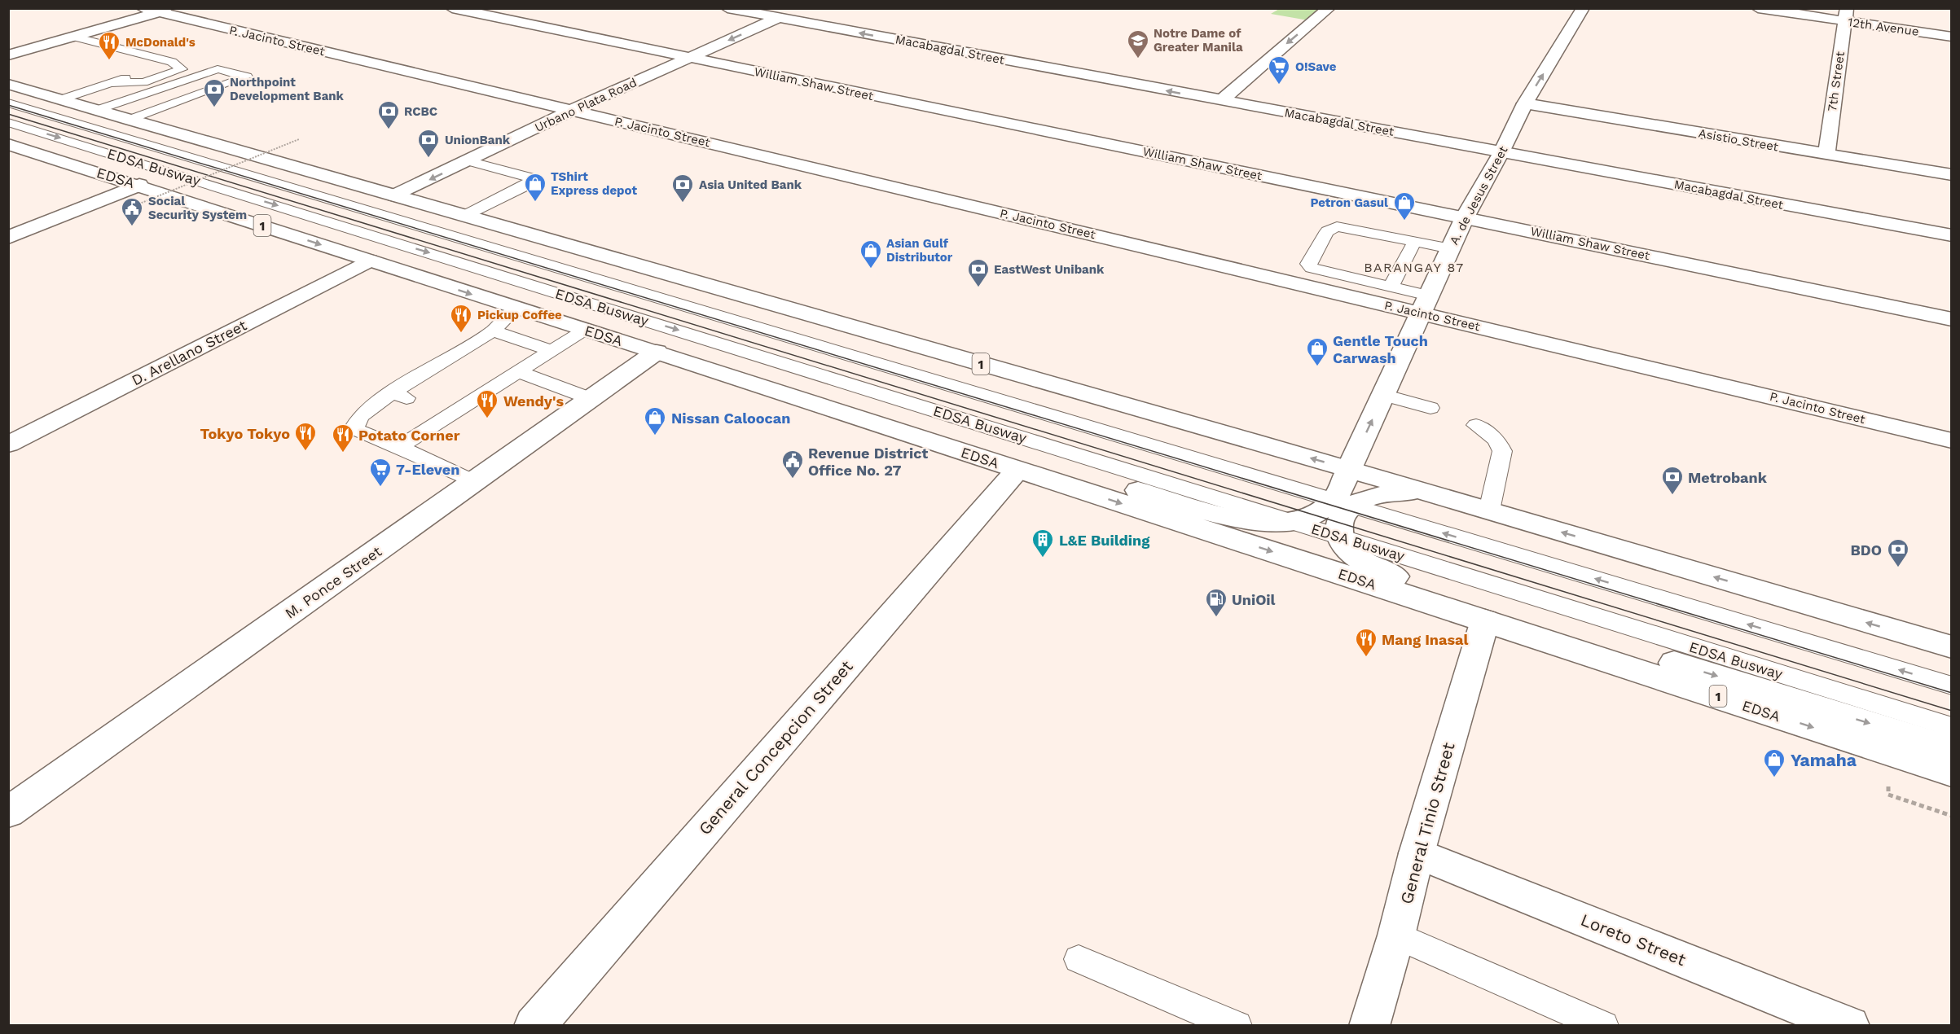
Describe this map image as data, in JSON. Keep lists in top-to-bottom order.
{
  "streets": {
    "main road": [
      "12th Avenue",
      "P. Jacinto Street",
      "Macabagdal Street",
      "7th Street",
      "William Shaw Street",
      "Urbano Plata Road",
      "Asistio Street",
      "EDSA",
      "A. de Jesus Street",
      "1",
      "D. Arellano Street",
      "M. Ponce Street",
      "General Concepcion Street",
      "General Tinio Street",
      "Loreto Street"
    ],
    "lane": ["EDSA Busway"]
  },
  "crossings": [
    ["12th Avenue", "7th Street"],
    ["P. Jacinto Street", "Urbano Plata Road"],
    ["P. Jacinto Street", "A. de Jesus Street"],
    ["Macabagdal Street", "Urbano Plata Road"],
    ["Macabagdal Street", "A. de Jesus Street"],
    ["7th Street", "Asistio Street"],
    ["William Shaw Street", "Urbano Plata Road"],
    ["William Shaw Street", "A. de Jesus Street"],
    ["Urbano Plata Road", "1"],
    ["Asistio Street", "A. de Jesus Street"],
    ["EDSA Busway", "A. de Jesus Street"],
    ["EDSA", "D. Arellano Street"],
    ["EDSA", "M. Ponce Street"],
    ["EDSA", "General Concepcion Street"],
    ["EDSA", "General Tinio Street"],
    ["A. de Jesus Street", "1"],
    ["General Tinio Street", "Loreto Street"]
  ],
  "one_way": ["Macabagdal Street", "Urbano Plata Road"],
  "districts": ["BARANGAY 87"],
  "places": {
    "school or university": ["Notre Dame of Greater Manila"],
    "restaurant": [
      "McDonald's",
      "Pickup Coffee",
      "Wendy's",
      "Tokyo Tokyo",
      "Potato Corner",
      "Mang Inasal"
    ],
    "supermarket": ["O!Save", "7-Eleven"],
    "bank": [
      "Northpoint Development Bank",
      "RCBC",
      "UnionBank",
      "Asia United Bank",
      "EastWest Unibank",
      "Metrobank",
      "BDO"
    ],
    "shop": [
      "TShirt Express depot",
      "Petron Gasul",
      "Asian Gulf Distributor",
      "Gentle Touch Carwash",
      "Nissan Caloocan",
      "Yamaha"
    ],
    "public building": ["Social Security System", "Revenue District Office No. 27"],
    "building": ["L&E Building"],
    "fuel station": ["UniOil"]
  }
}
